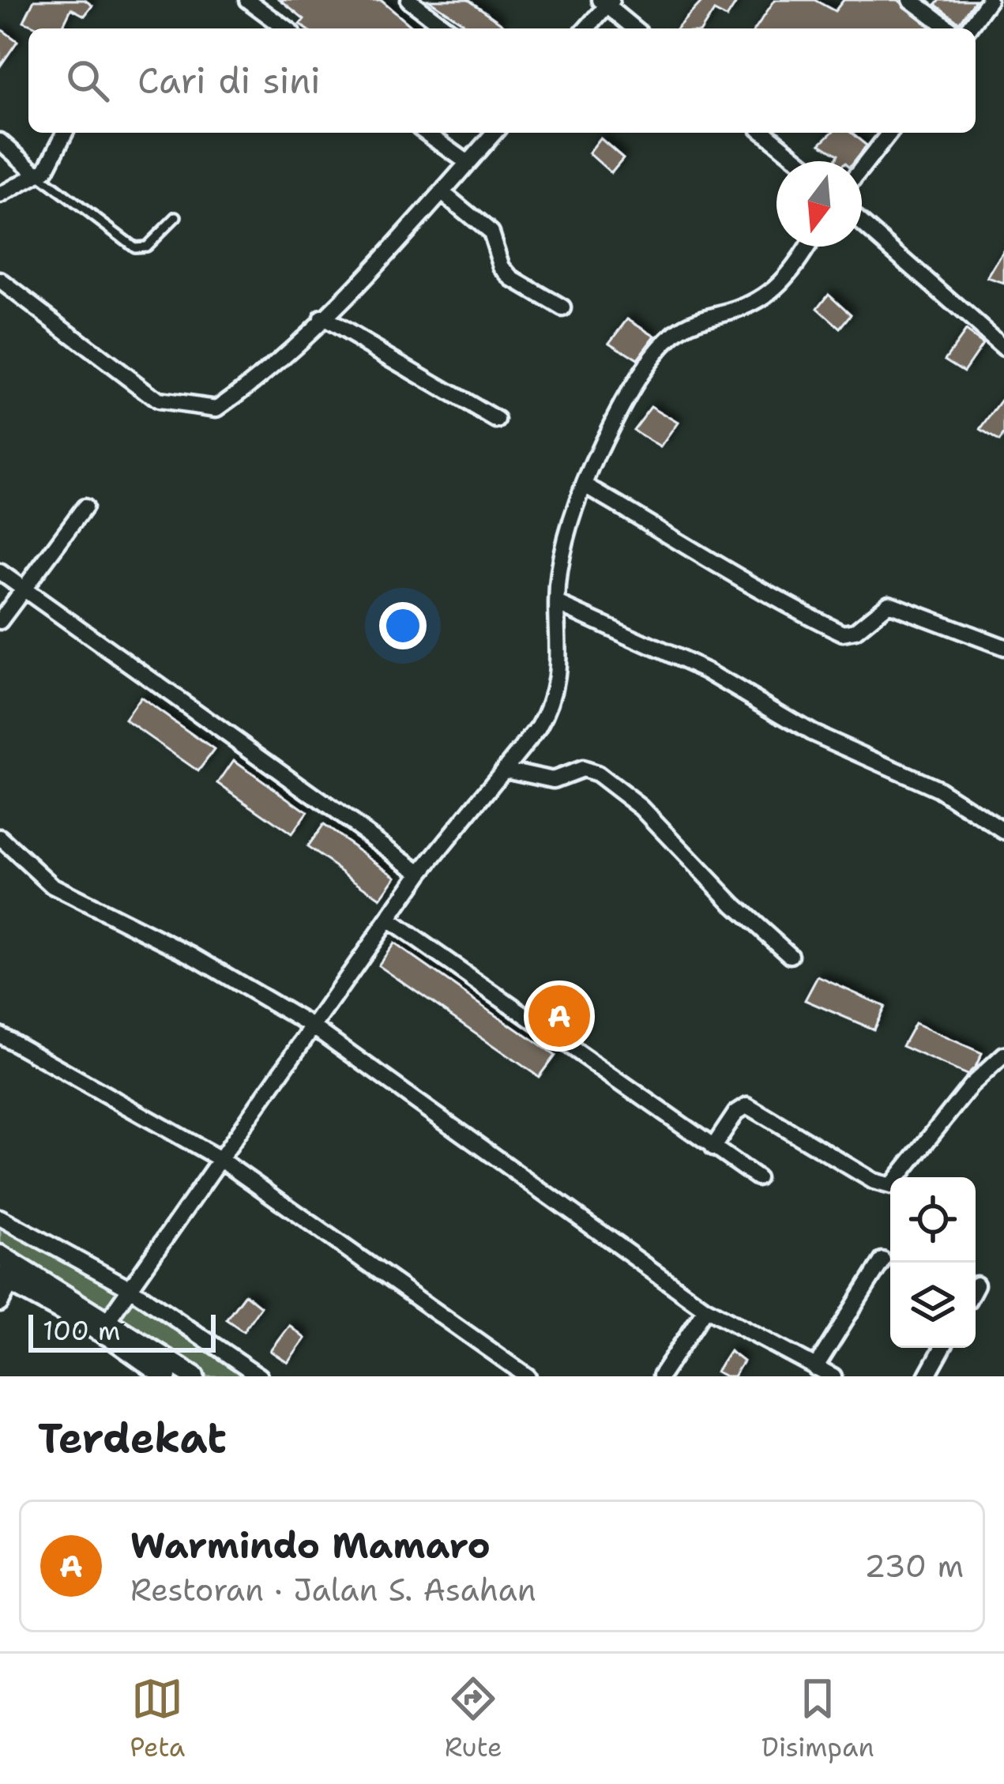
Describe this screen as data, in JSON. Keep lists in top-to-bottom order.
{
  "scale_bar": "100 m",
  "north": "bottom",
  "page": {
    "search": "Cari di sini",
    "pins": "A",
    "scale": "100 m",
    "heading": "Terdekat",
    "list": [
      {
        "mark": "A",
        "name": "Warmindo Mamaro",
        "note": "Restoran · Jalan S. Asahan",
        "value": "230 m"
      }
    ],
    "nav": ["Peta", "Rute", "Disimpan"]
  }
}
